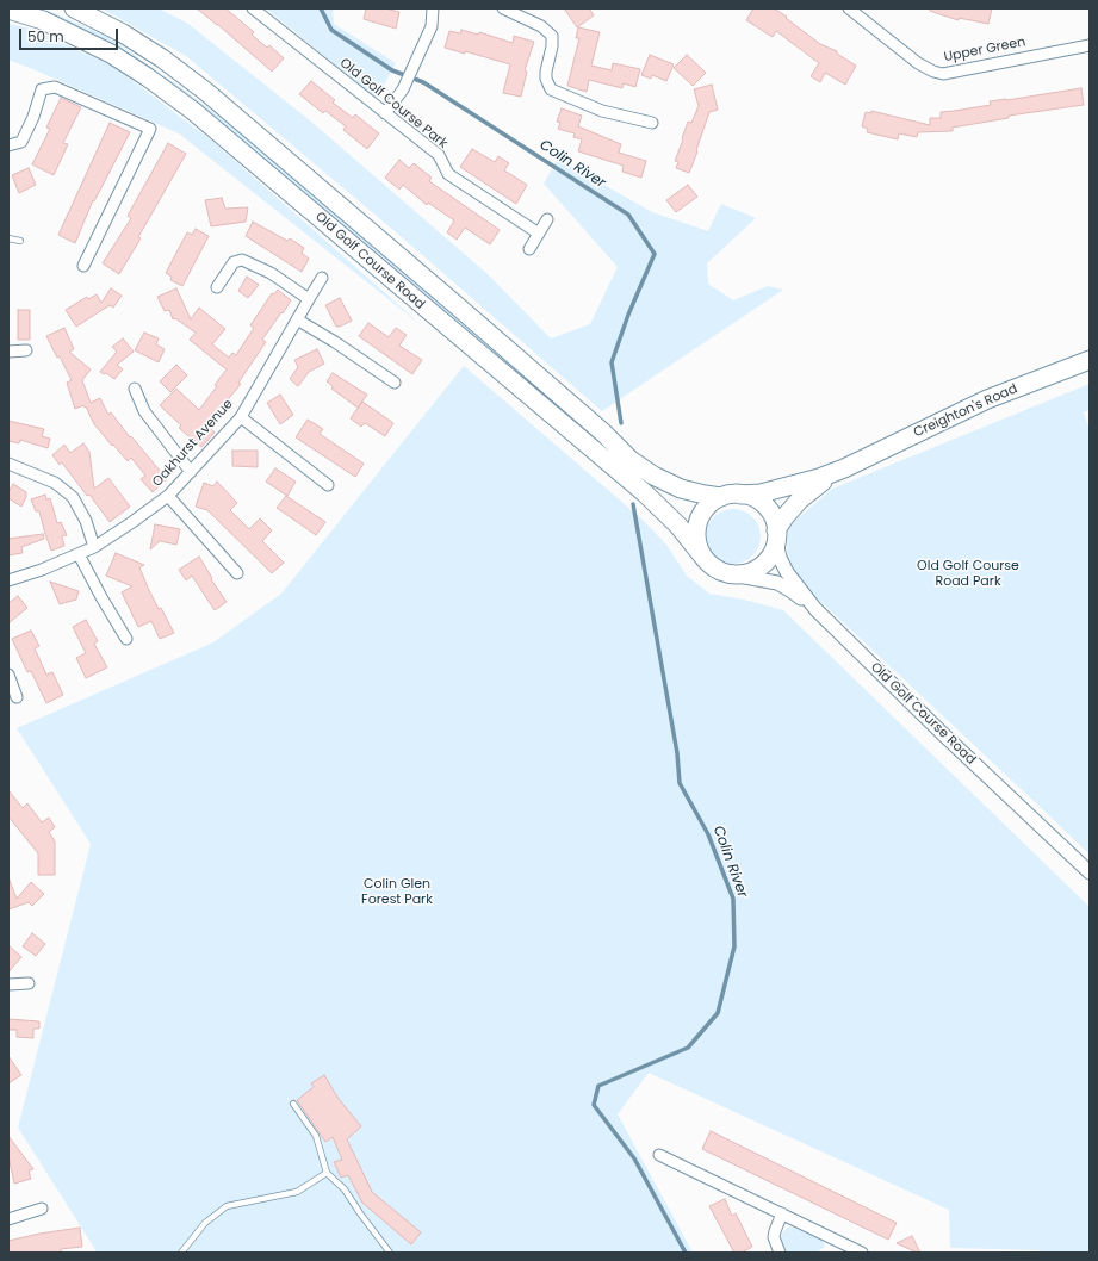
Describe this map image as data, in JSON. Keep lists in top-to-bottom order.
{
  "streets": {
    "highway": ["Old Golf Course Road", "Creighton's Road"],
    "street": ["Upper Green", "Old Golf Course Park", "Oakhurst Avenue"]
  },
  "crossings": [
    ["Old Golf Course Road", "Creighton's Road"]
  ],
  "water": ["Colin River"],
  "parks": ["Old Golf Course Road Park", "Colin Glen Forest Park"],
  "scale_bar": "50 m"
}
